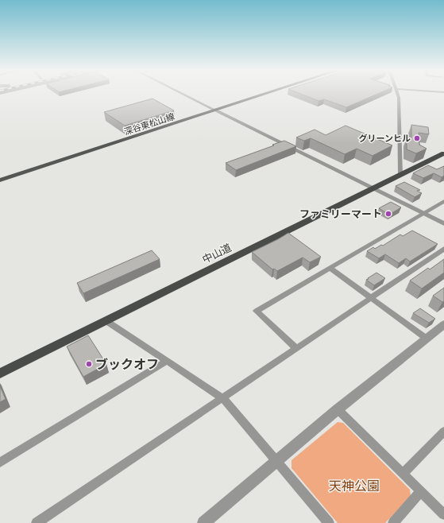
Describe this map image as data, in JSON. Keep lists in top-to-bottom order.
{
  "streets": {
    "highway": ["中山道"],
    "main road": ["深谷東松山線"]
  },
  "parks": ["天神公園"],
  "places": ["グリーンヒル", "ファミリーマート", "ブックオフ"]
}
